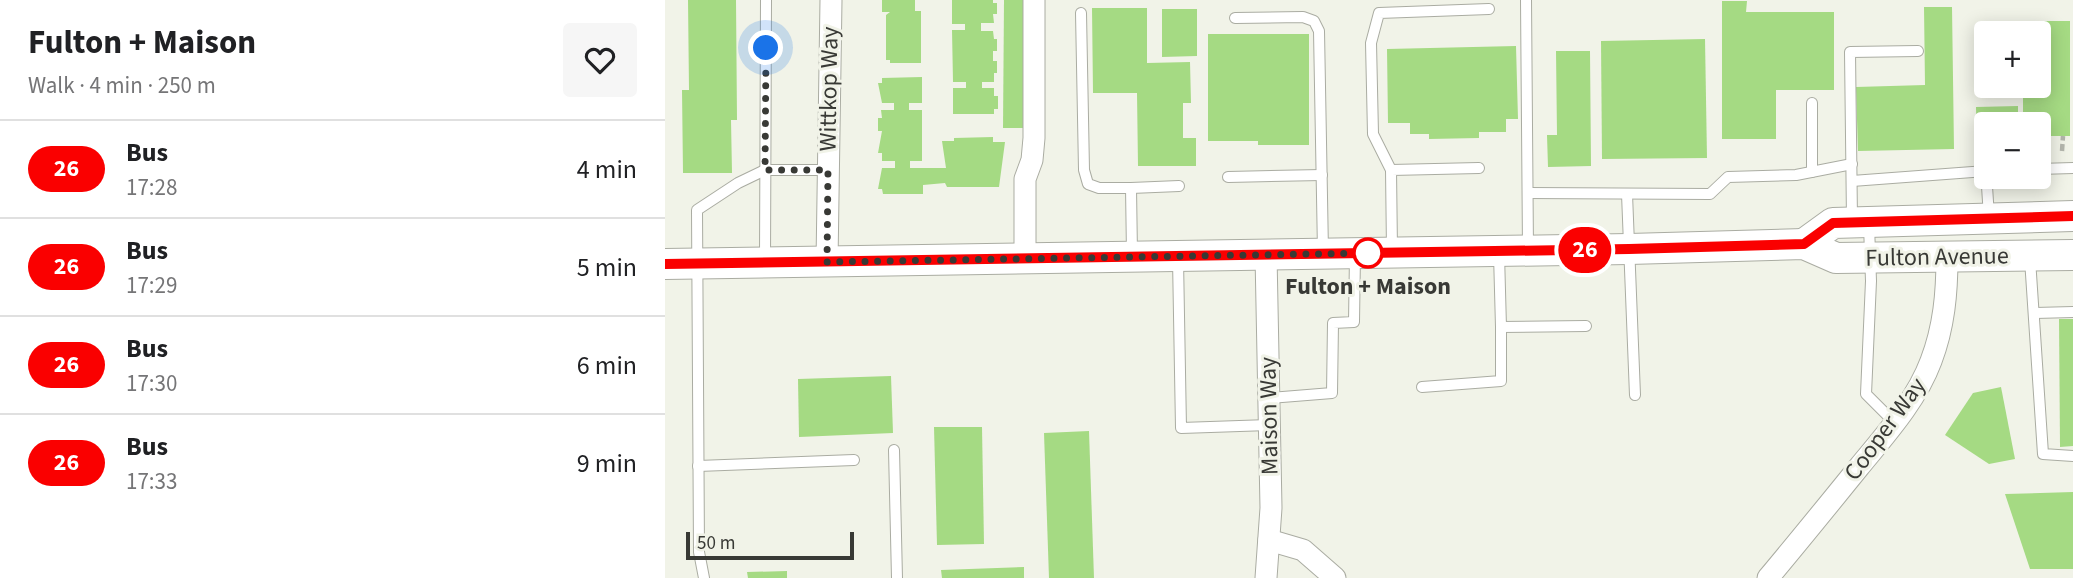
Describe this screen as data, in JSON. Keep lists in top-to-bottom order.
{
  "streets": {
    "main road": ["Fulton Avenue"],
    "street": ["Wittkop Way", "Maison Way", "Cooper Way"]
  },
  "crossings": [
    ["Wittkop Way", "Fulton Avenue"],
    ["Fulton Avenue", "Maison Way"],
    ["Fulton Avenue", "Cooper Way"]
  ],
  "places": ["Fulton + Maison"],
  "lines": ["bus line 26"],
  "scale_bar": "50 m",
  "page": {
    "heading": ["Fulton + Maison", "Walk · 4 min · 250 m"],
    "on_map": "26",
    "map_buttons": ["+", "−"],
    "list": [
      {
        "mark": "26",
        "name": "Bus",
        "note": "17:28",
        "value": "4 min"
      },
      {
        "mark": "26",
        "name": "Bus",
        "note": "17:29",
        "value": "5 min"
      },
      {
        "mark": "26",
        "name": "Bus",
        "note": "17:30",
        "value": "6 min"
      },
      {
        "mark": "26",
        "name": "Bus",
        "note": "17:33",
        "value": "9 min"
      }
    ],
    "scale": "50 m"
  }
}
